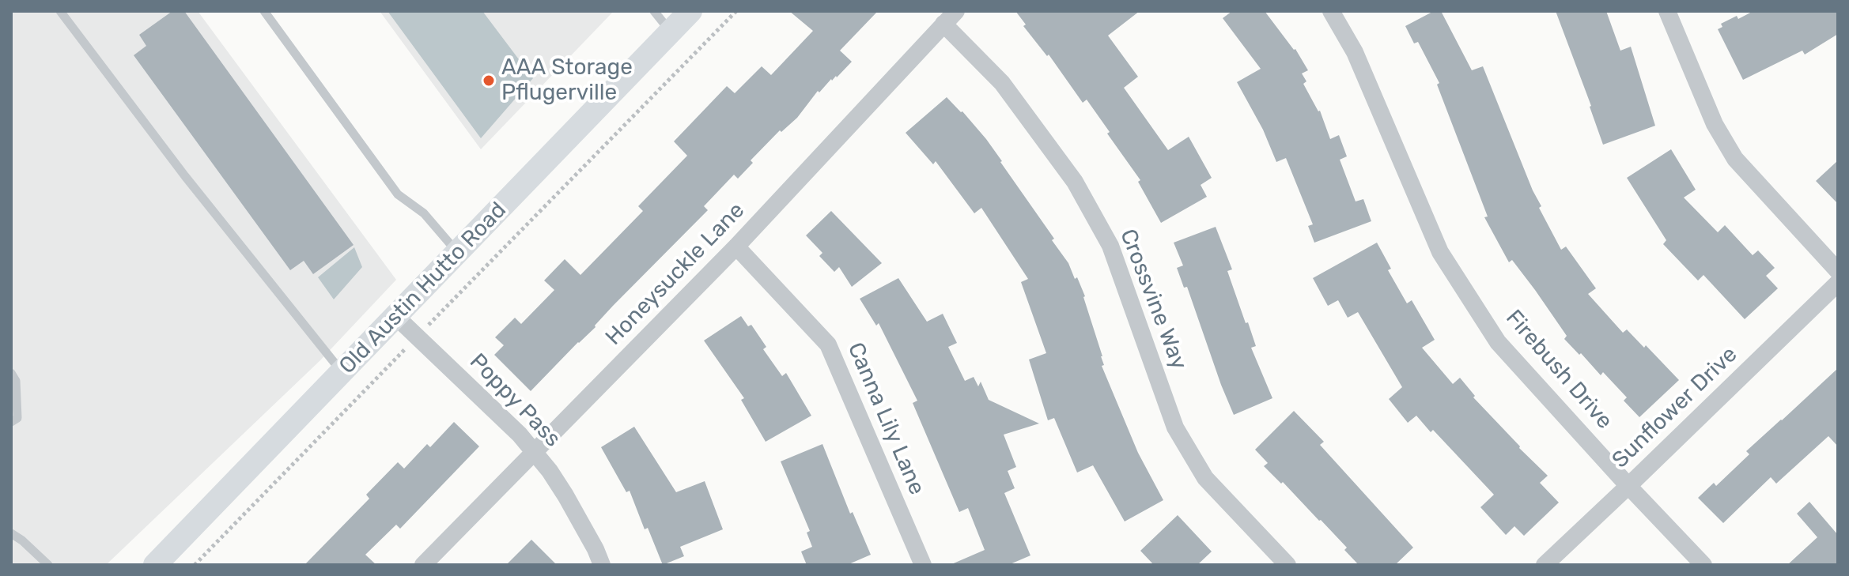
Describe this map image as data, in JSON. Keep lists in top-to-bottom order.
{
  "streets": {
    "street": [
      "Honeysuckle Lane",
      "Old Austin Hutto Road",
      "Crossvine Way",
      "Firebush Drive",
      "Poppy Pass",
      "Sunflower Drive",
      "Canna Lily Lane"
    ]
  },
  "crossings": [
    ["Honeysuckle Lane", "Crossvine Way"],
    ["Honeysuckle Lane", "Poppy Pass"],
    ["Honeysuckle Lane", "Canna Lily Lane"],
    ["Old Austin Hutto Road", "Poppy Pass"],
    ["Firebush Drive", "Sunflower Drive"]
  ],
  "places": ["AAA Storage Pflugerville"]
}
